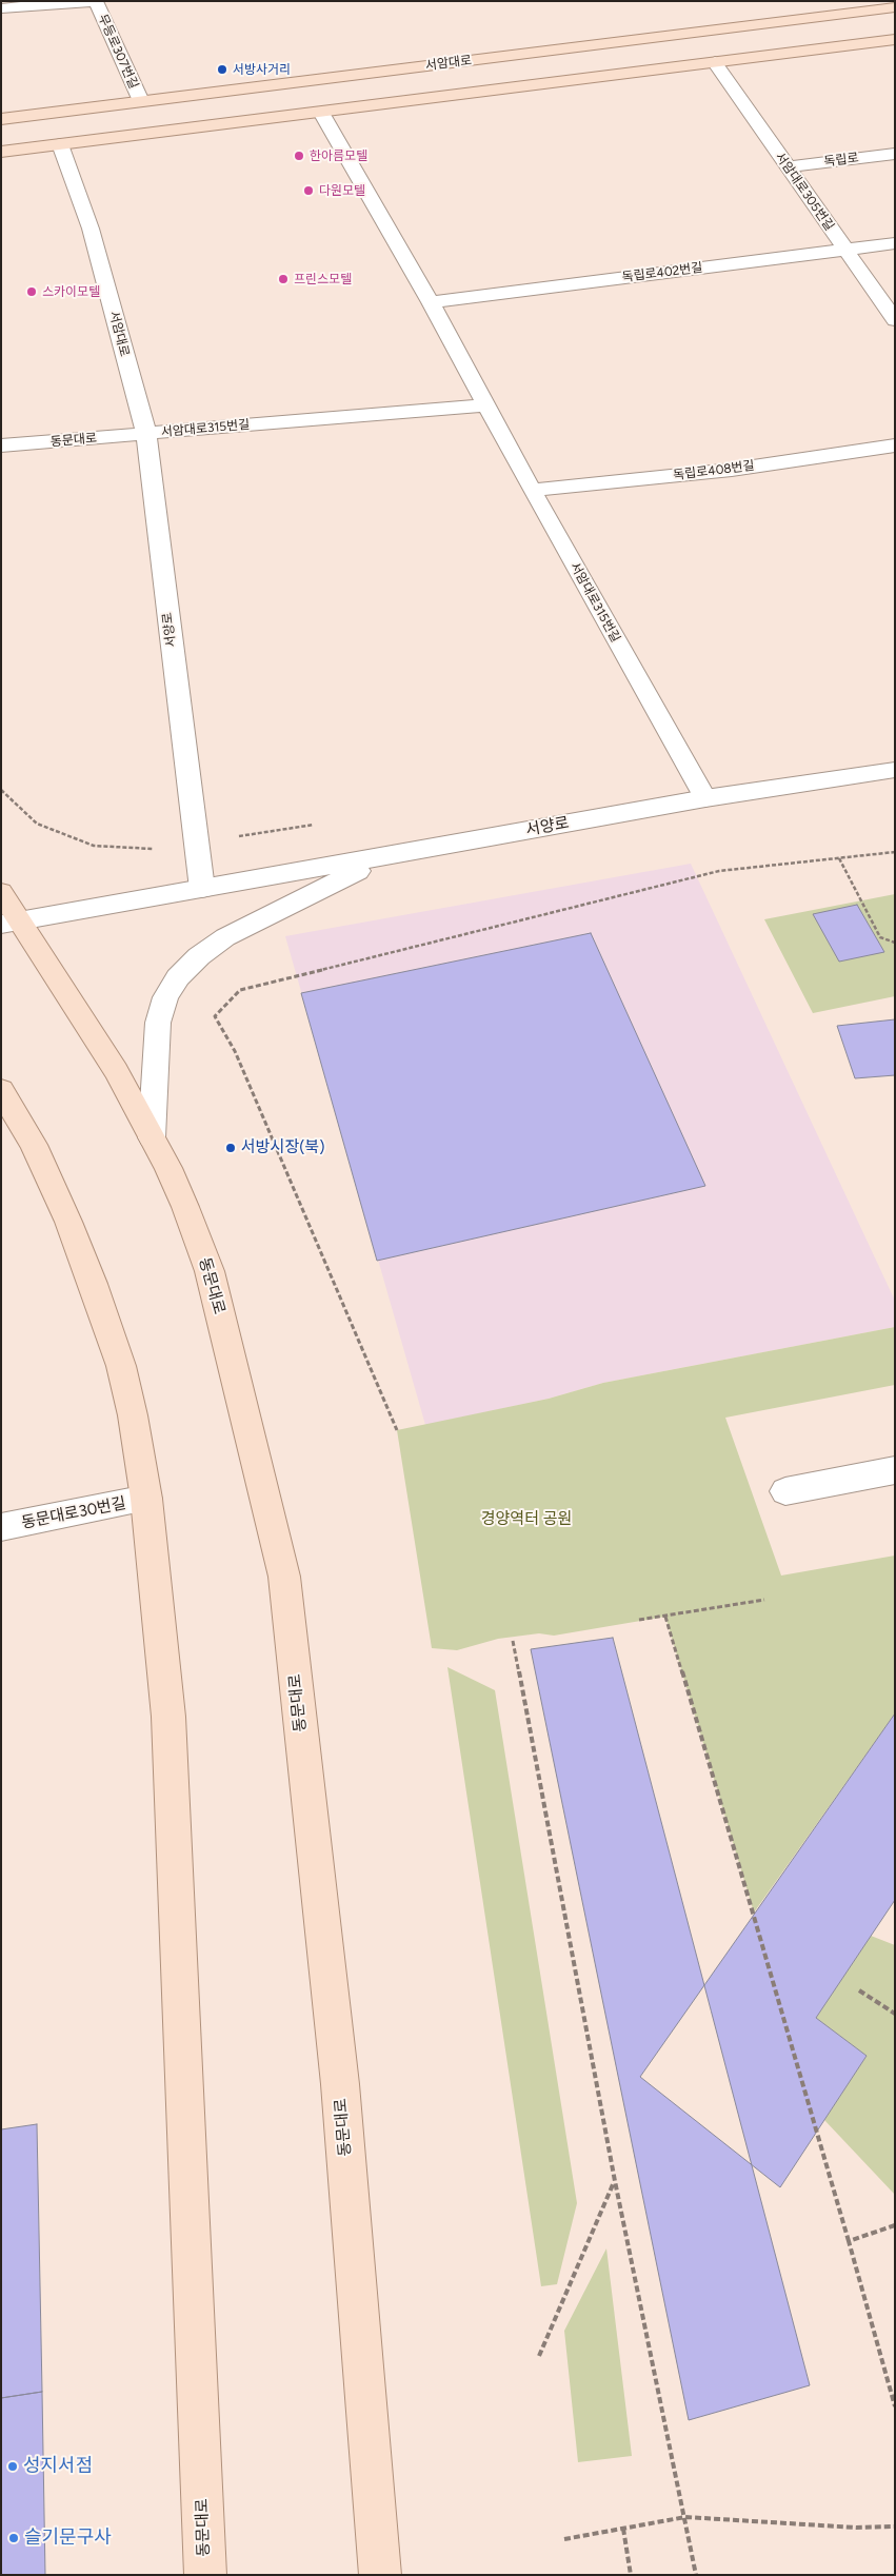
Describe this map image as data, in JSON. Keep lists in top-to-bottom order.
{
  "streets": {
    "main road": ["서암대로", "동문대로"],
    "street": [
      "무등로307번길",
      "독립로",
      "서암대로305번길",
      "독립로402번길",
      "서암대로315번길",
      "독립로408번길",
      "서양로",
      "동문대로30번길"
    ]
  },
  "crossings": [
    ["무등로307번길", "서암대로"],
    ["서암대로", "서암대로315번길"],
    ["서암대로", "동문대로"],
    ["서암대로", "서양로"],
    ["독립로", "서암대로305번길"],
    ["서암대로305번길", "독립로402번길"],
    ["독립로402번길", "서암대로315번길"],
    ["서암대로315번길", "동문대로"],
    ["서암대로315번길", "독립로408번길"],
    ["서암대로315번길", "서양로"],
    ["동문대로", "서양로"],
    ["동문대로", "동문대로30번길"]
  ],
  "parks": ["경양역터 공원"],
  "places": [
    "서방사거리",
    "한아름모텔",
    "다원모텔",
    "프린스모텔",
    "스카이모텔",
    "서방시장(북)",
    "성지서점",
    "슬기문구사"
  ]
}
